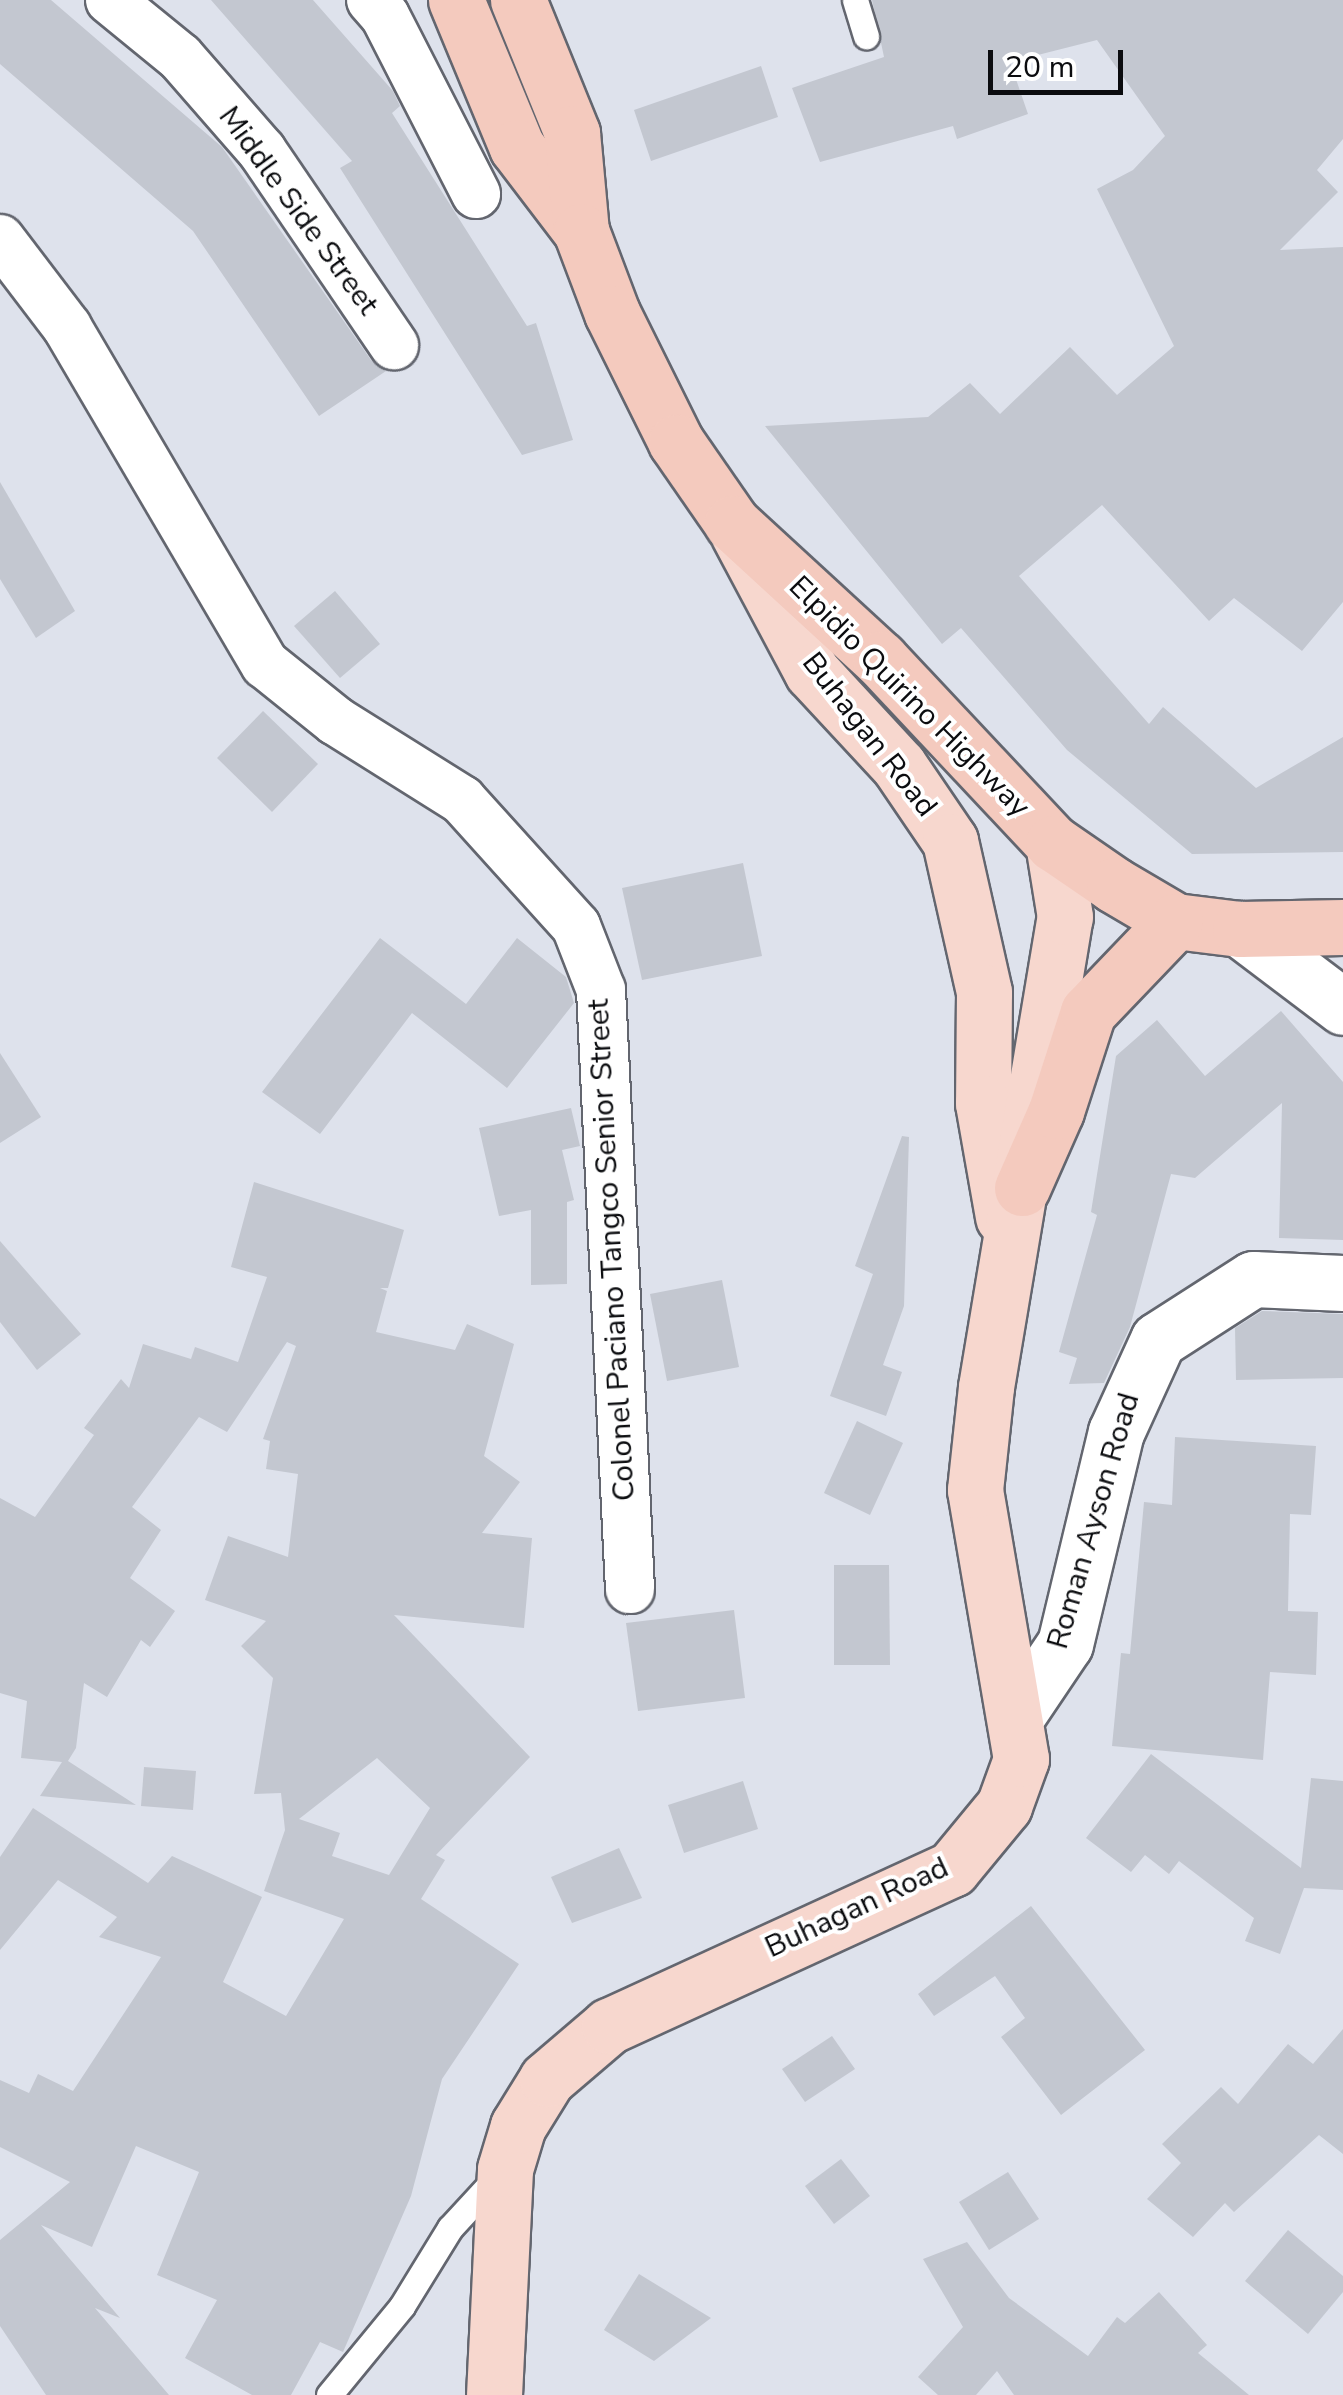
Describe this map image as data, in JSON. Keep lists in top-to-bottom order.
{
  "streets": {
    "highway": ["Elpidio Quirino Highway"],
    "main road": ["Buhagan Road"],
    "street": ["Middle Side Street", "Colonel Paciano Tangco Senior Street", "Roman Ayson Road"]
  },
  "crossings": [
    ["Elpidio Quirino Highway", "Buhagan Road"],
    ["Buhagan Road", "Roman Ayson Road"]
  ],
  "scale_bar": "20 m"
}
